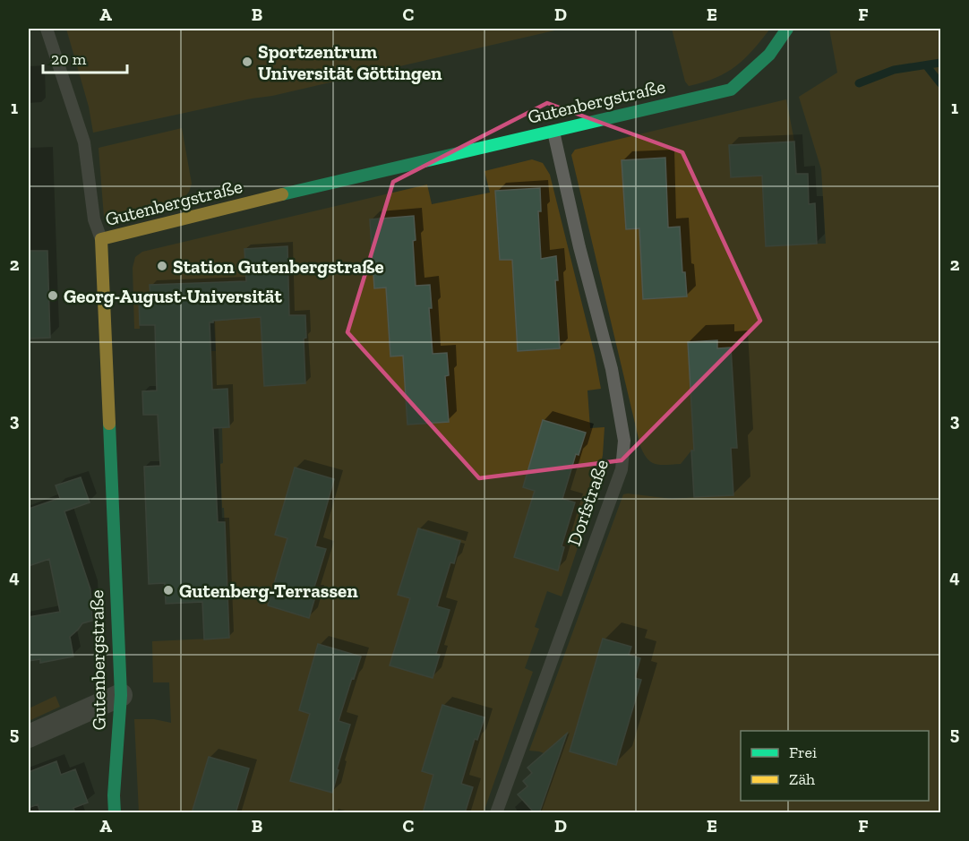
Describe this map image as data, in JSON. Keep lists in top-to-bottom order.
{
  "streets": {
    "street": ["Gutenbergstraße"],
    "lane": ["Dorfstraße"]
  },
  "crossings": [
    ["Gutenbergstraße", "Dorfstraße"]
  ],
  "places": [
    "Sportzentrum Universität Göttingen",
    "Station Gutenbergstraße",
    "Georg-August-Universität",
    "Gutenberg-Terrassen"
  ],
  "legend": ["Frei", "Zäh"],
  "scale_bar": "20 m",
  "grid": {
    "columns": [
      "A",
      "B",
      "C",
      "D",
      "E",
      "F"
    ],
    "rows": [
      "1",
      "2",
      "3",
      "4",
      "5"
    ]
  }
}
